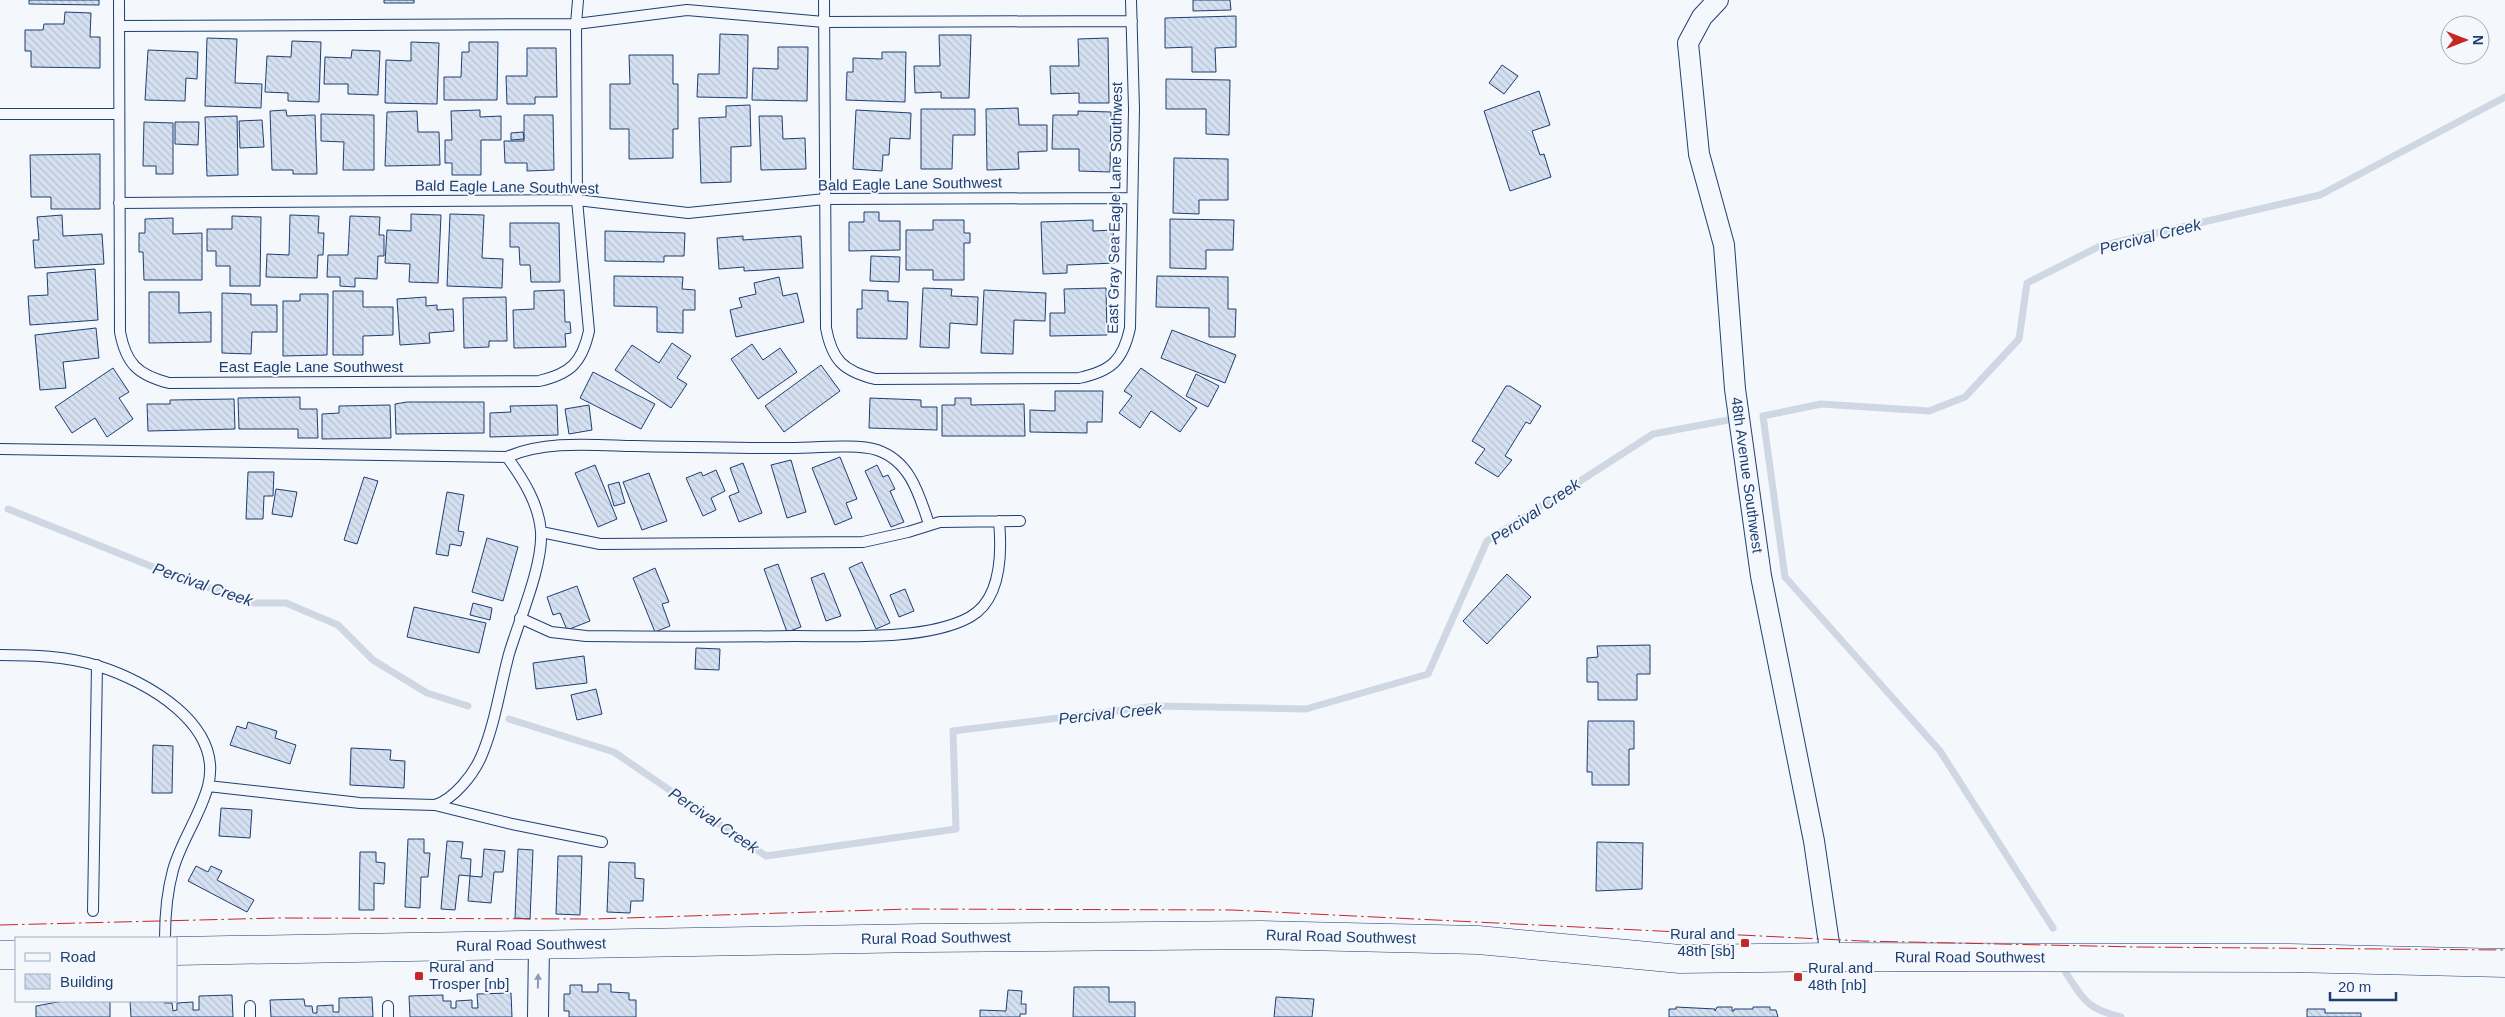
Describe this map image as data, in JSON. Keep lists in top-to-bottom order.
{
  "streets": {
    "street": ["48th Avenue Southwest", "Rural Road Southwest"],
    "lane": ["Bald Eagle Lane Southwest", "East Gray Sea Eagle Lane Southwest", "East Eagle Lane Southwest"]
  },
  "crossings": [
    ["Bald Eagle Lane Southwest", "East Gray Sea Eagle Lane Southwest"],
    ["Bald Eagle Lane Southwest", "East Eagle Lane Southwest"],
    ["48th Avenue Southwest", "Rural Road Southwest"]
  ],
  "water": ["Percival Creek"],
  "places": {
    "transit": ["Rural and 48th [sb]", "Rural and Trosper [nb]", "Rural and 48th [nb]"]
  },
  "legend": ["Road", "Building"],
  "scale_bar": "20 m",
  "north": "right"
}
